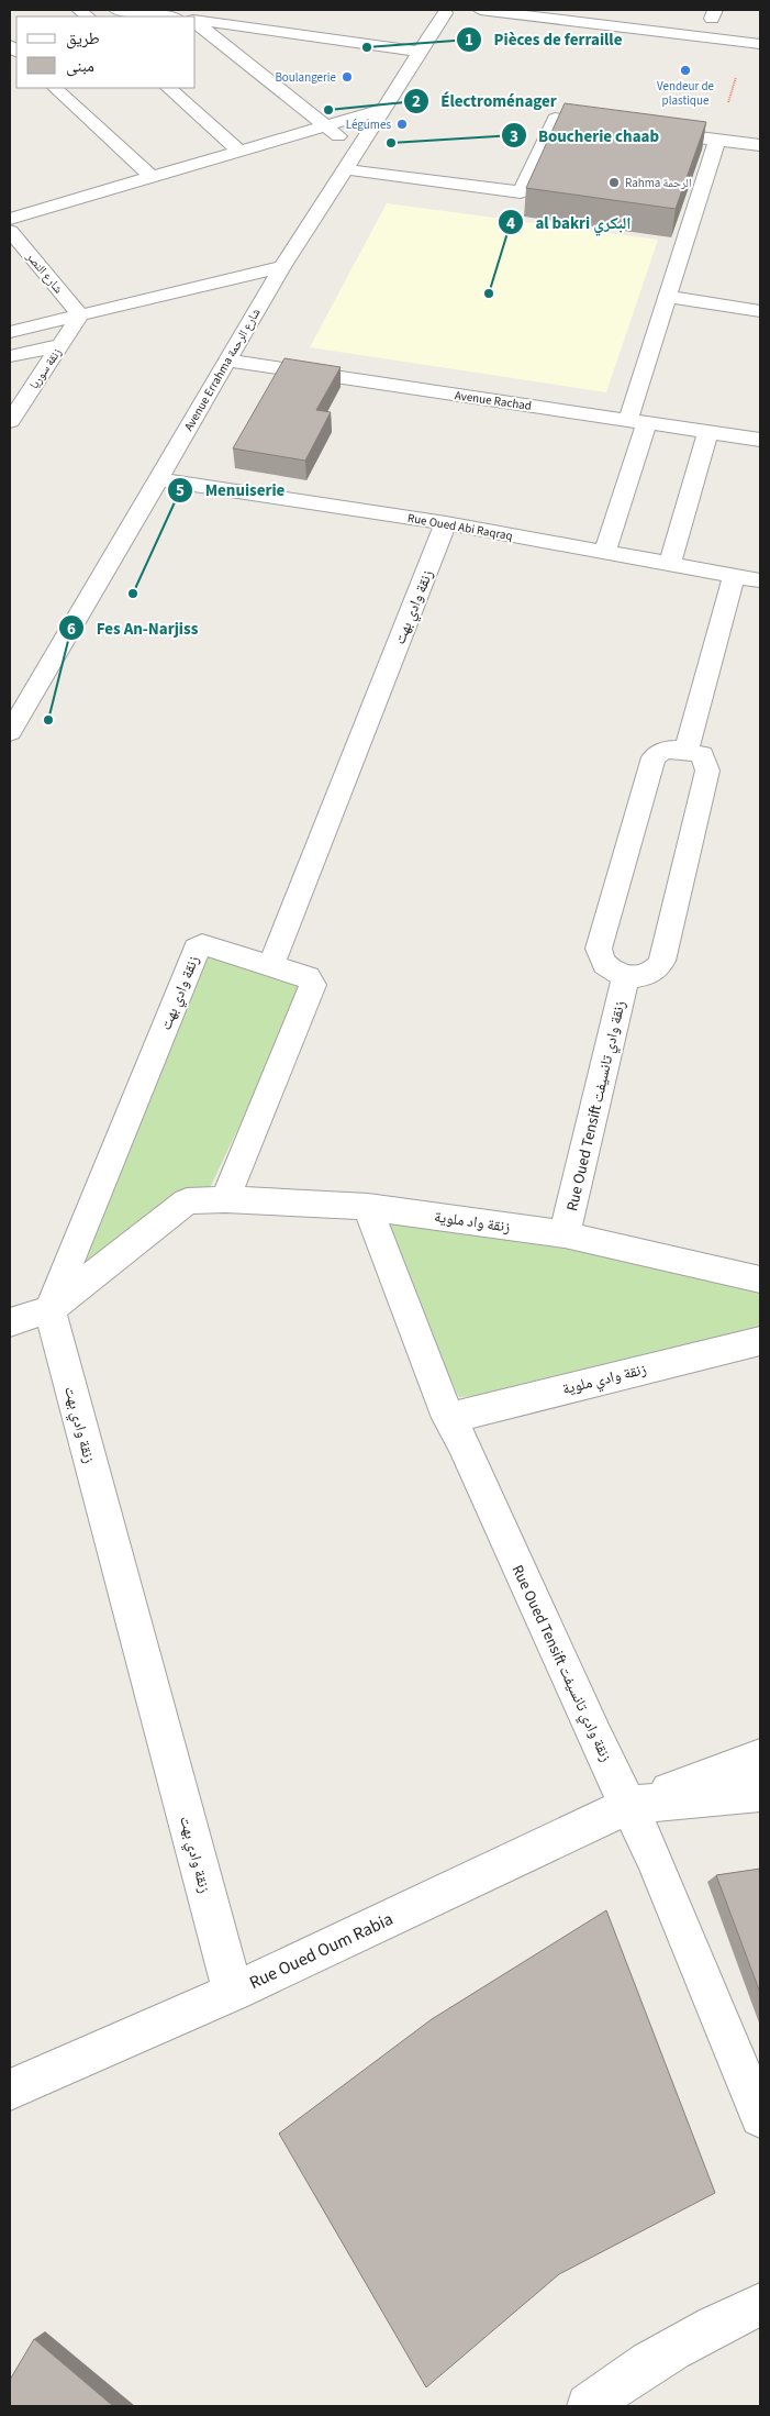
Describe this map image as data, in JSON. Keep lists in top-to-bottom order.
{
  "streets": {
    "street": [
      "شارع النصر",
      "زنقة سوريا",
      "Avenue Errahma شارع الرحمة",
      "Avenue Rachad",
      "Rue Oued Abi Raqraq",
      "زنقة وادي بهت",
      "Rue Oued Tensift زنقة وادي تانسيفت",
      "زنقة واد ملوية",
      "زنقة وادي ملوية",
      "Rue Oued Oum Rabia"
    ]
  },
  "crossings": [
    ["شارع النصر", "زنقة سوريا"],
    ["Avenue Errahma شارع الرحمة", "Avenue Rachad"],
    ["Avenue Errahma شارع الرحمة", "Rue Oued Abi Raqraq"],
    ["Rue Oued Abi Raqraq", "زنقة وادي بهت"],
    ["زنقة وادي بهت", "زنقة واد ملوية"],
    ["زنقة وادي بهت", "Rue Oued Oum Rabia"],
    ["Rue Oued Tensift زنقة وادي تانسيفت", "زنقة واد ملوية"],
    ["Rue Oued Tensift زنقة وادي تانسيفت", "زنقة وادي ملوية"],
    ["Rue Oued Tensift زنقة وادي تانسيفت", "Rue Oued Oum Rabia"]
  ],
  "places": [
    "Pièces de ferraille",
    "Vendeur de plastique",
    "Boulangerie",
    "Électroménager",
    "Légumes",
    "Boucherie chaab",
    "Rahma الرحمة",
    "al bakri البكري",
    "Menuiserie",
    "Fes An-Narjiss"
  ],
  "legend": ["طريق", "مبنى"]
}
